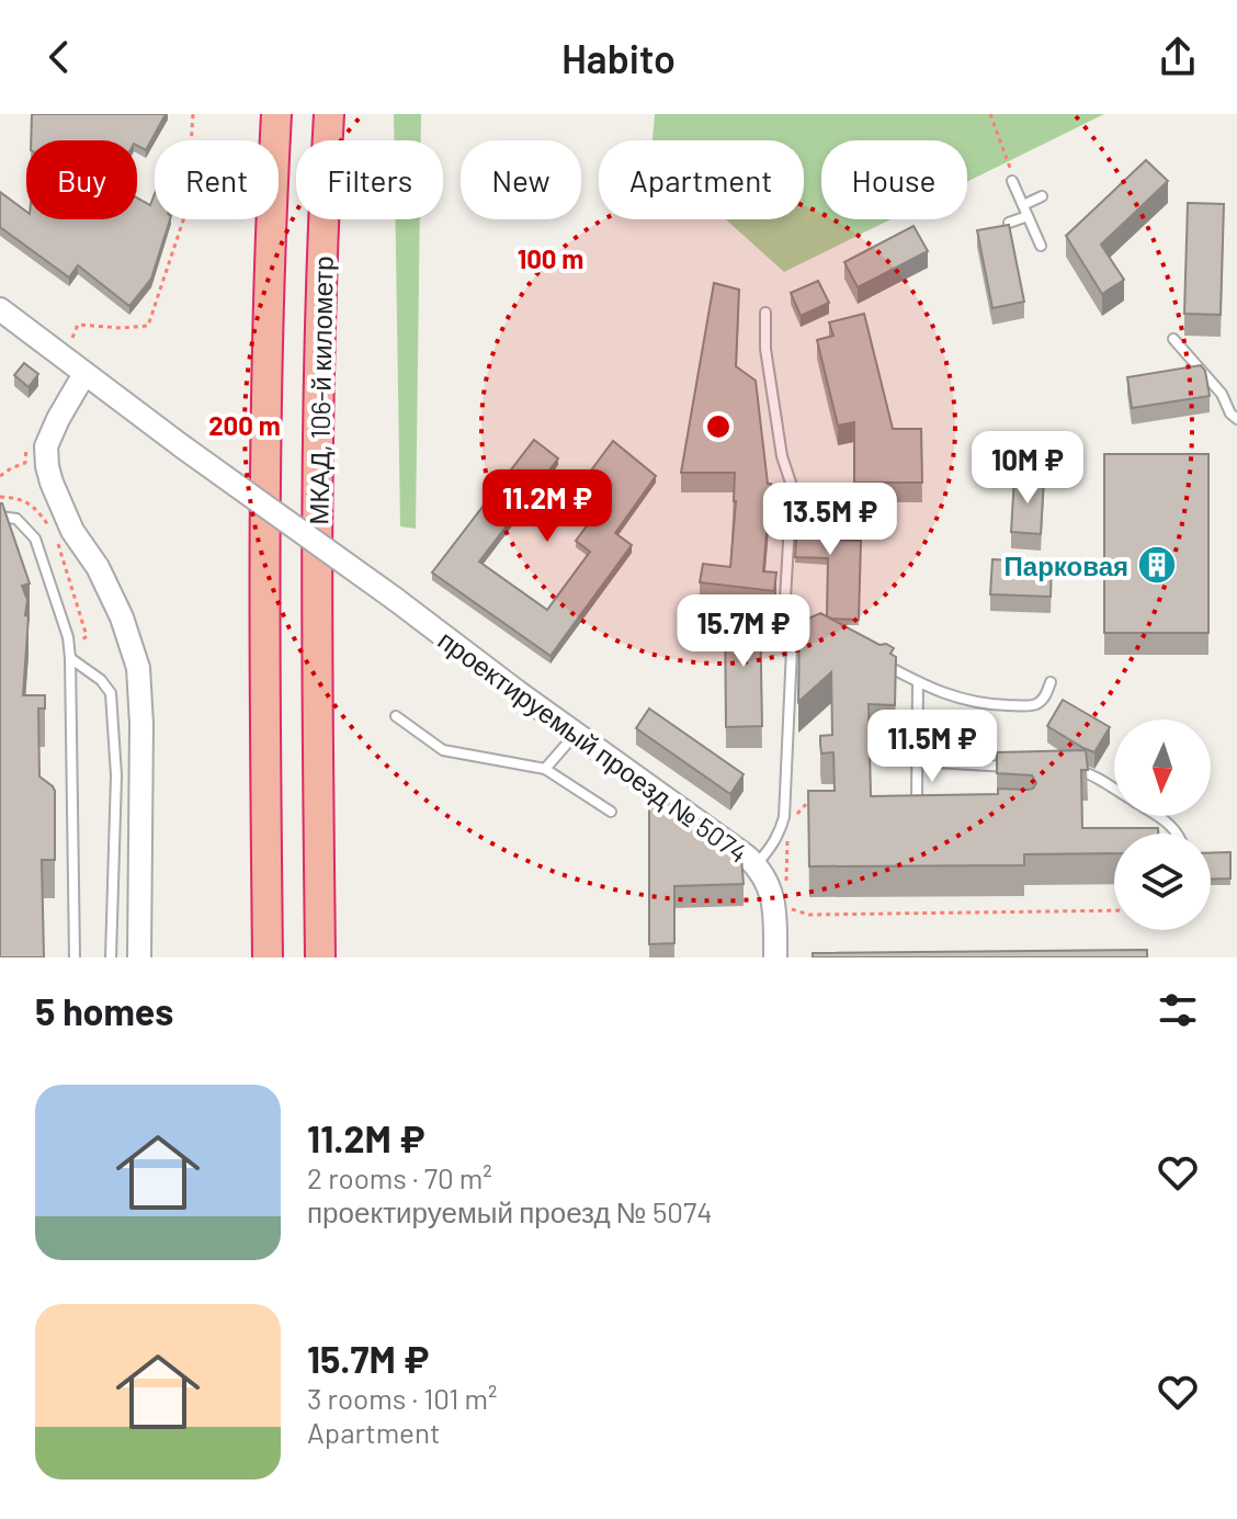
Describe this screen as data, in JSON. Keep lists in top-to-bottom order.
{
  "streets": {
    "highway": ["МКАД, 106-й километр"],
    "street": ["проектируемый проезд № 5074"]
  },
  "places": {
    "building": ["Парковая"]
  },
  "north": "bottom",
  "page": {
    "header": "Habito",
    "chip": [
      "Buy",
      "Rent",
      "Filters",
      "New",
      "Apartment",
      "House"
    ],
    "price": [
      "10M ₽",
      "11.2M ₽",
      "13.5M ₽",
      "15.7M ₽",
      "11.5M ₽"
    ],
    "heading": "5 homes",
    "list": [
      {
        "name": "11.2M ₽",
        "note": "2 rooms · 70 m² · проектируемый проезд № 5074"
      },
      {
        "name": "15.7M ₽",
        "note": "3 rooms · 101 m² · Apartment"
      }
    ]
  },
  "rings": ["100 m", "200 m"]
}
